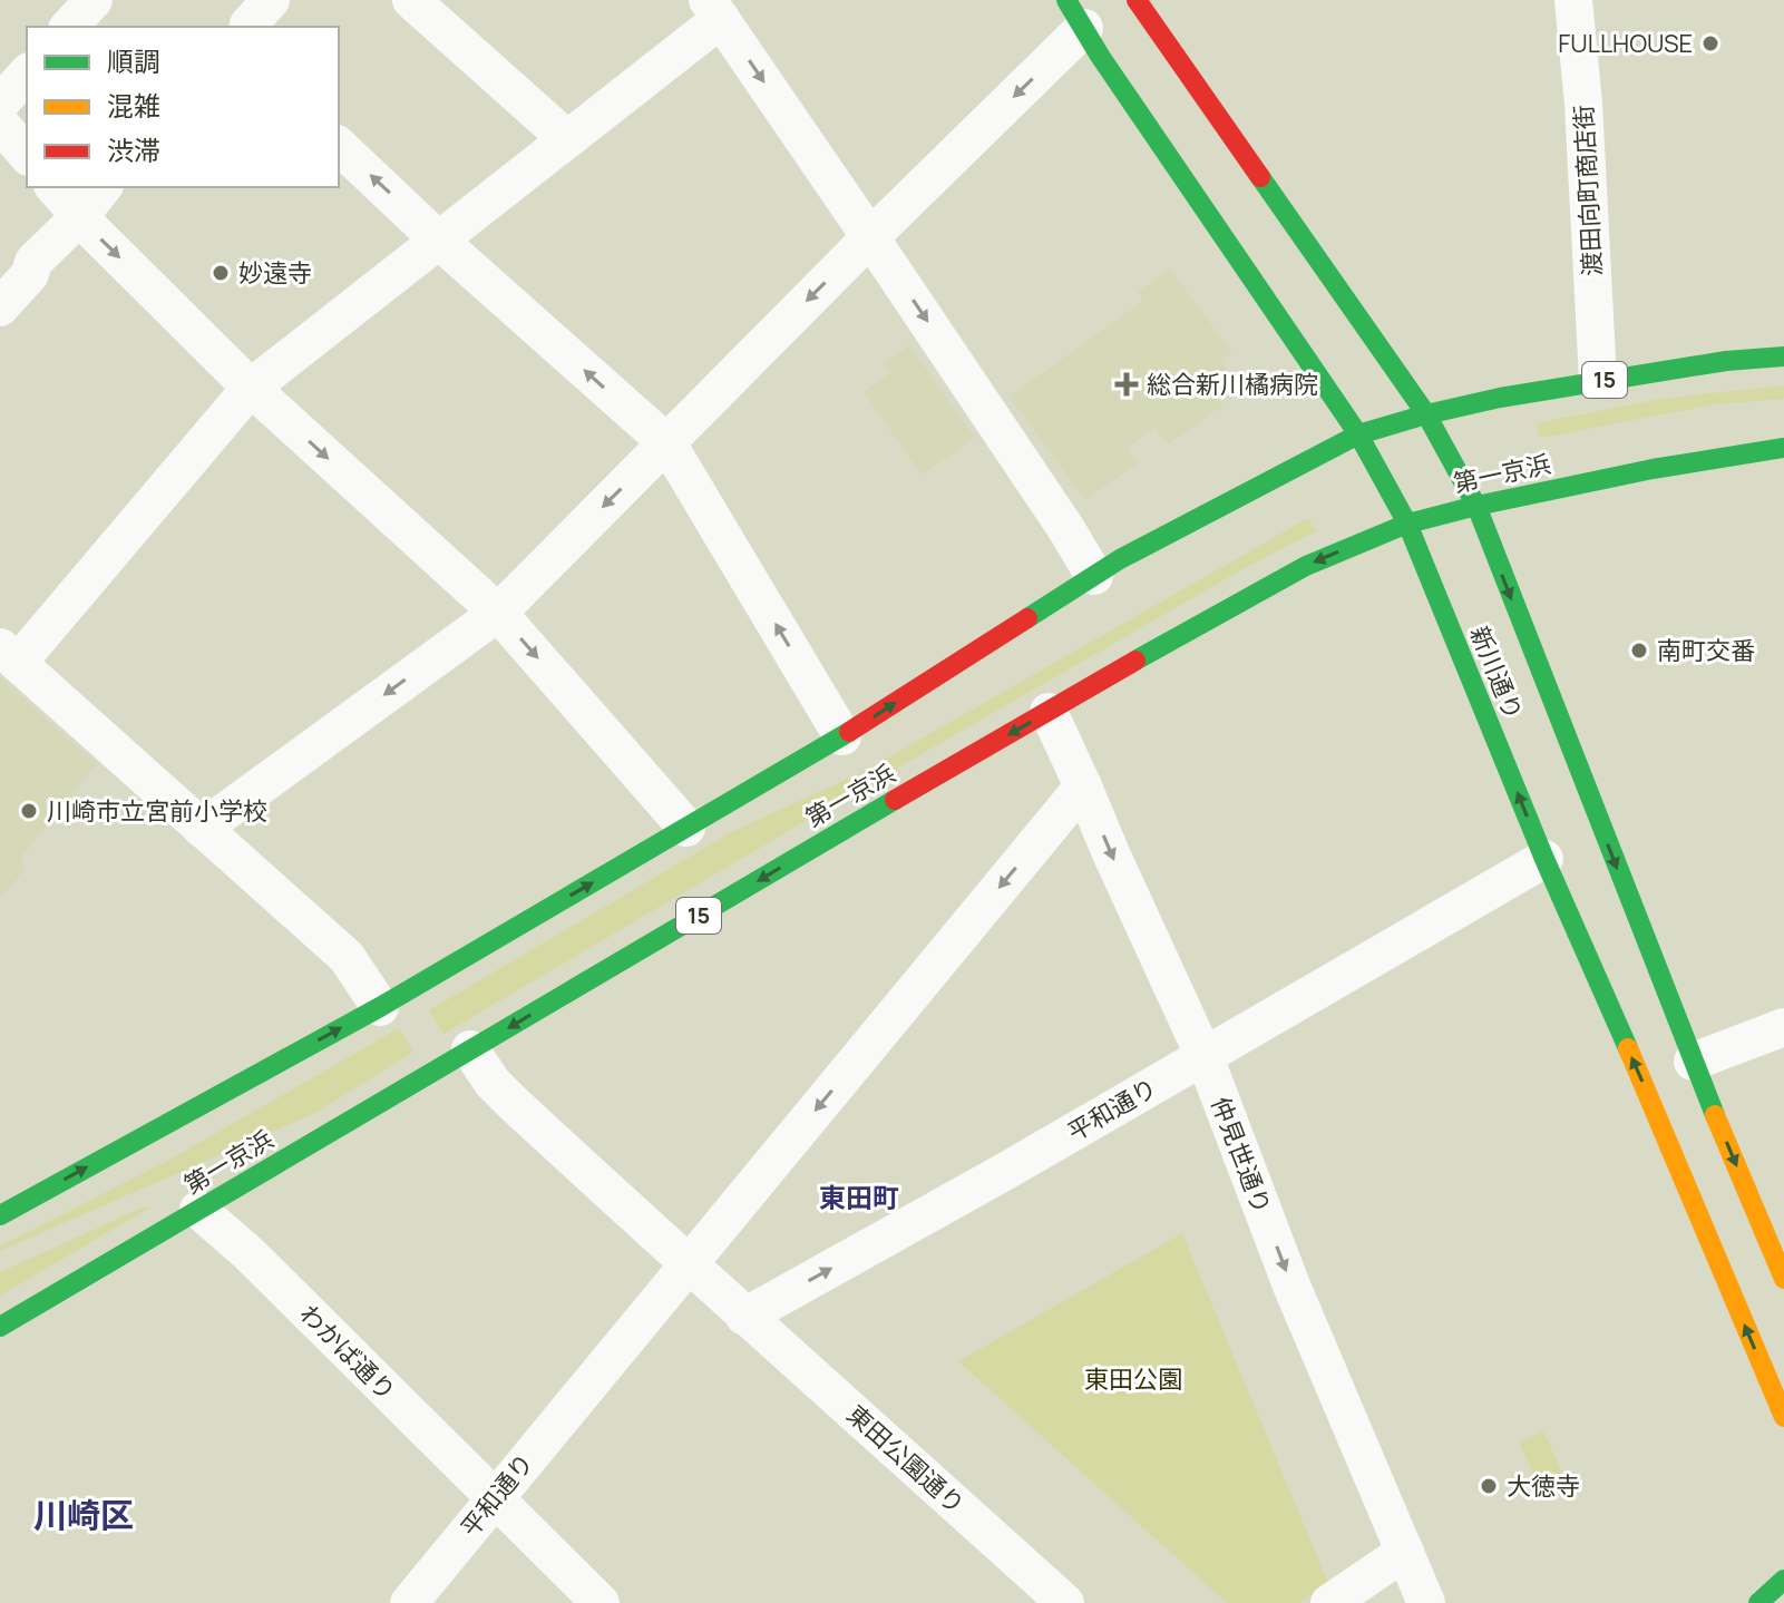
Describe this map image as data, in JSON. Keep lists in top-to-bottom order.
{
  "streets": {
    "main road": ["15", "第一京浜", "新川通り"],
    "street": [
      "渡田向町商店街",
      "平和通り",
      "仲見世通り",
      "わかば通り",
      "東田公園通り"
    ]
  },
  "crossings": [
    ["渡田向町商店街", "15"],
    ["15", "新川通り"],
    ["第一京浜", "新川通り"],
    ["第一京浜", "仲見世通り"],
    ["第一京浜", "わかば通り"],
    ["新川通り", "平和通り"],
    ["平和通り", "仲見世通り"],
    ["平和通り", "わかば通り"],
    ["平和通り", "東田公園通り"]
  ],
  "one_way": ["仲見世通り"],
  "districts": ["東田町", "川崎区"],
  "parks": ["東田公園"],
  "places": {
    "other": [
      "FULLHOUSE",
      "妙遠寺",
      "南町交番",
      "川崎市立宮前小学校",
      "大徳寺"
    ],
    "health": ["総合新川橘病院"]
  },
  "legend": ["順調", "混雑", "渋滞"]
}
